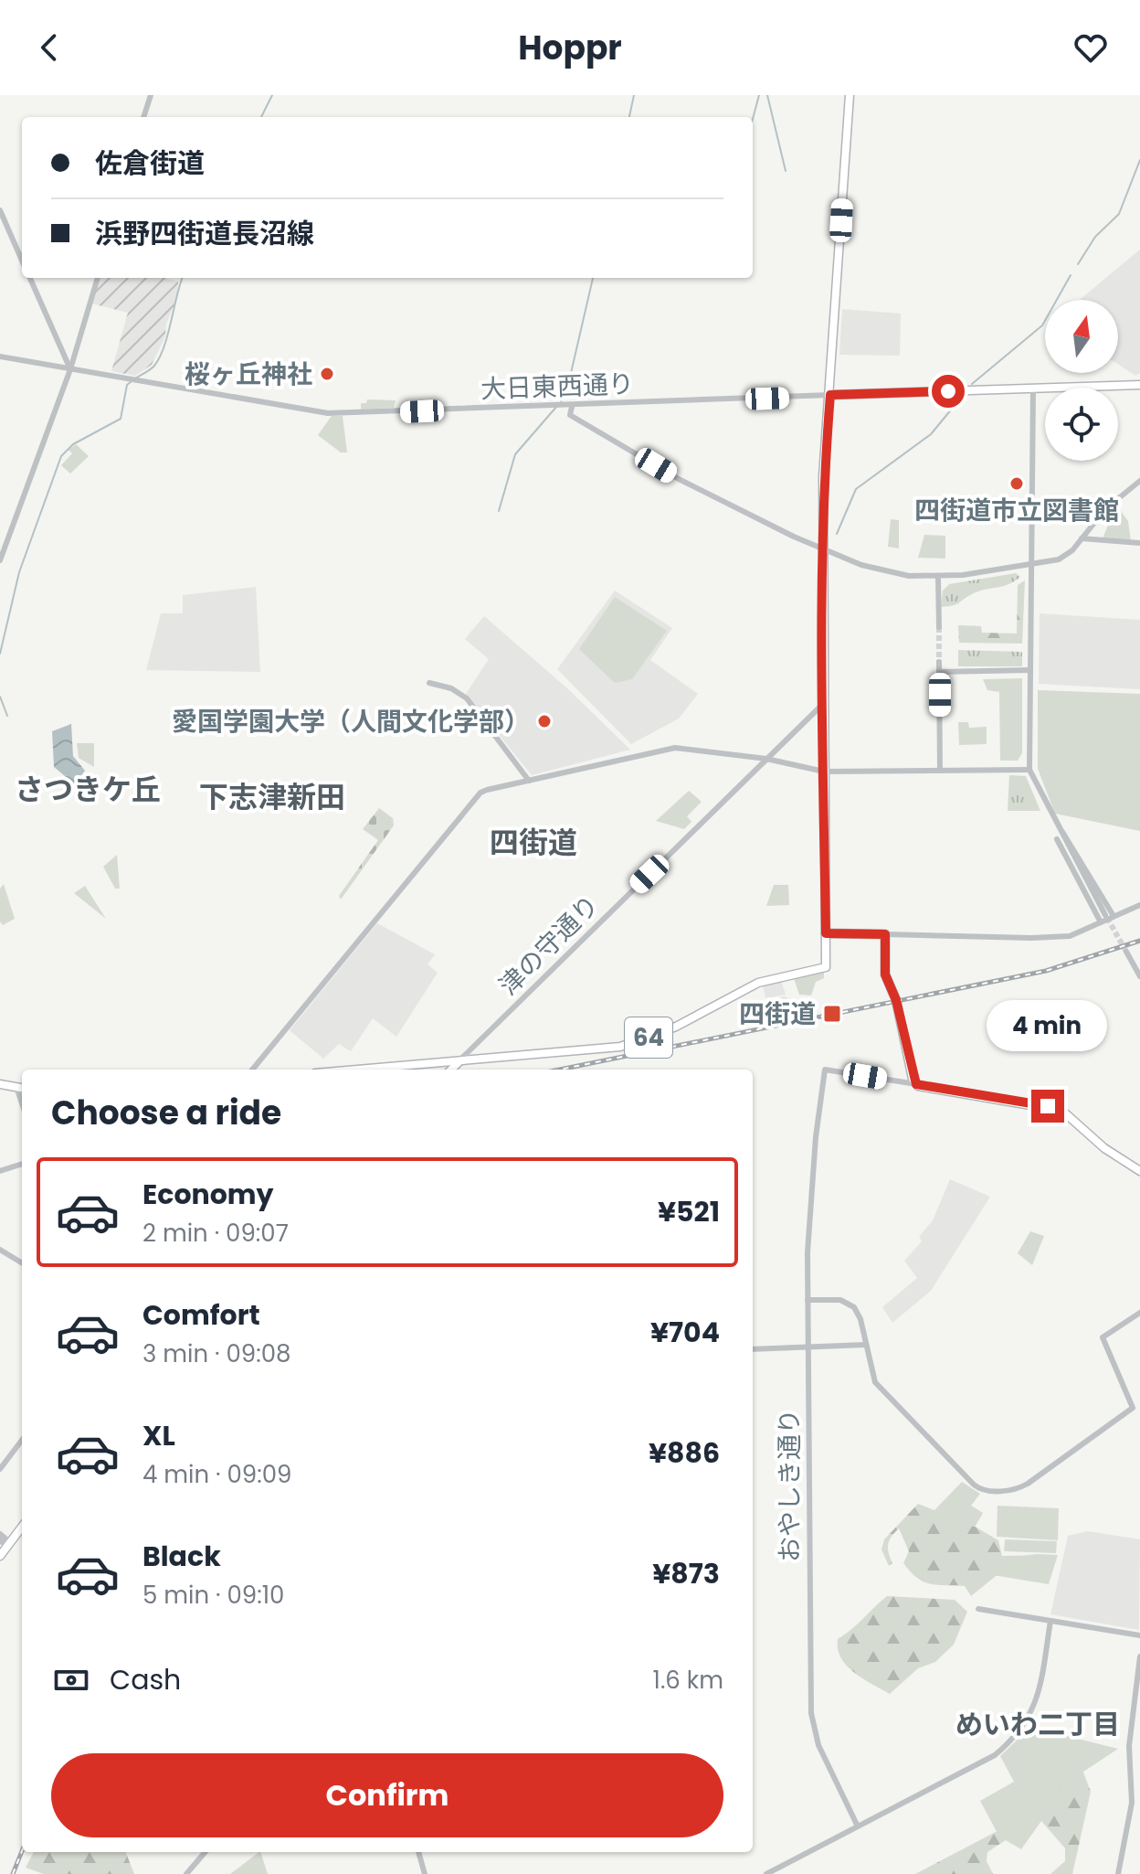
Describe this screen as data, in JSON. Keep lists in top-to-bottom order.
{
  "streets": {
    "main road": ["64"],
    "street": ["大日東西通り", "津の守通り", "おやしき通り"]
  },
  "crossings": [
    ["大日東西通り", "64"],
    ["津の守通り", "64"]
  ],
  "districts": [
    "さつきケ丘",
    "下志津新田",
    "四街道",
    "めいわ二丁目"
  ],
  "places": {
    "other": ["桜ヶ丘神社", "四街道市立図書館", "愛国学園大学（人間文化学部）"],
    "transit": ["四街道"]
  },
  "north": "top",
  "page": {
    "header": "Hoppr",
    "banner": ["佐倉街道", "浜野四街道長沼線"],
    "bubble": "4 min",
    "heading": "Choose a ride",
    "list": [
      {
        "name": "Economy",
        "note": "2 min · 09:07",
        "value": "¥521"
      },
      {
        "name": "Comfort",
        "note": "3 min · 09:08",
        "value": "¥704"
      },
      {
        "name": "XL",
        "note": "4 min · 09:09",
        "value": "¥886"
      },
      {
        "name": "Black",
        "note": "5 min · 09:10",
        "value": "¥873"
      }
    ],
    "pay": ["Cash", "1.6 km"],
    "buttons": "Confirm"
  }
}
